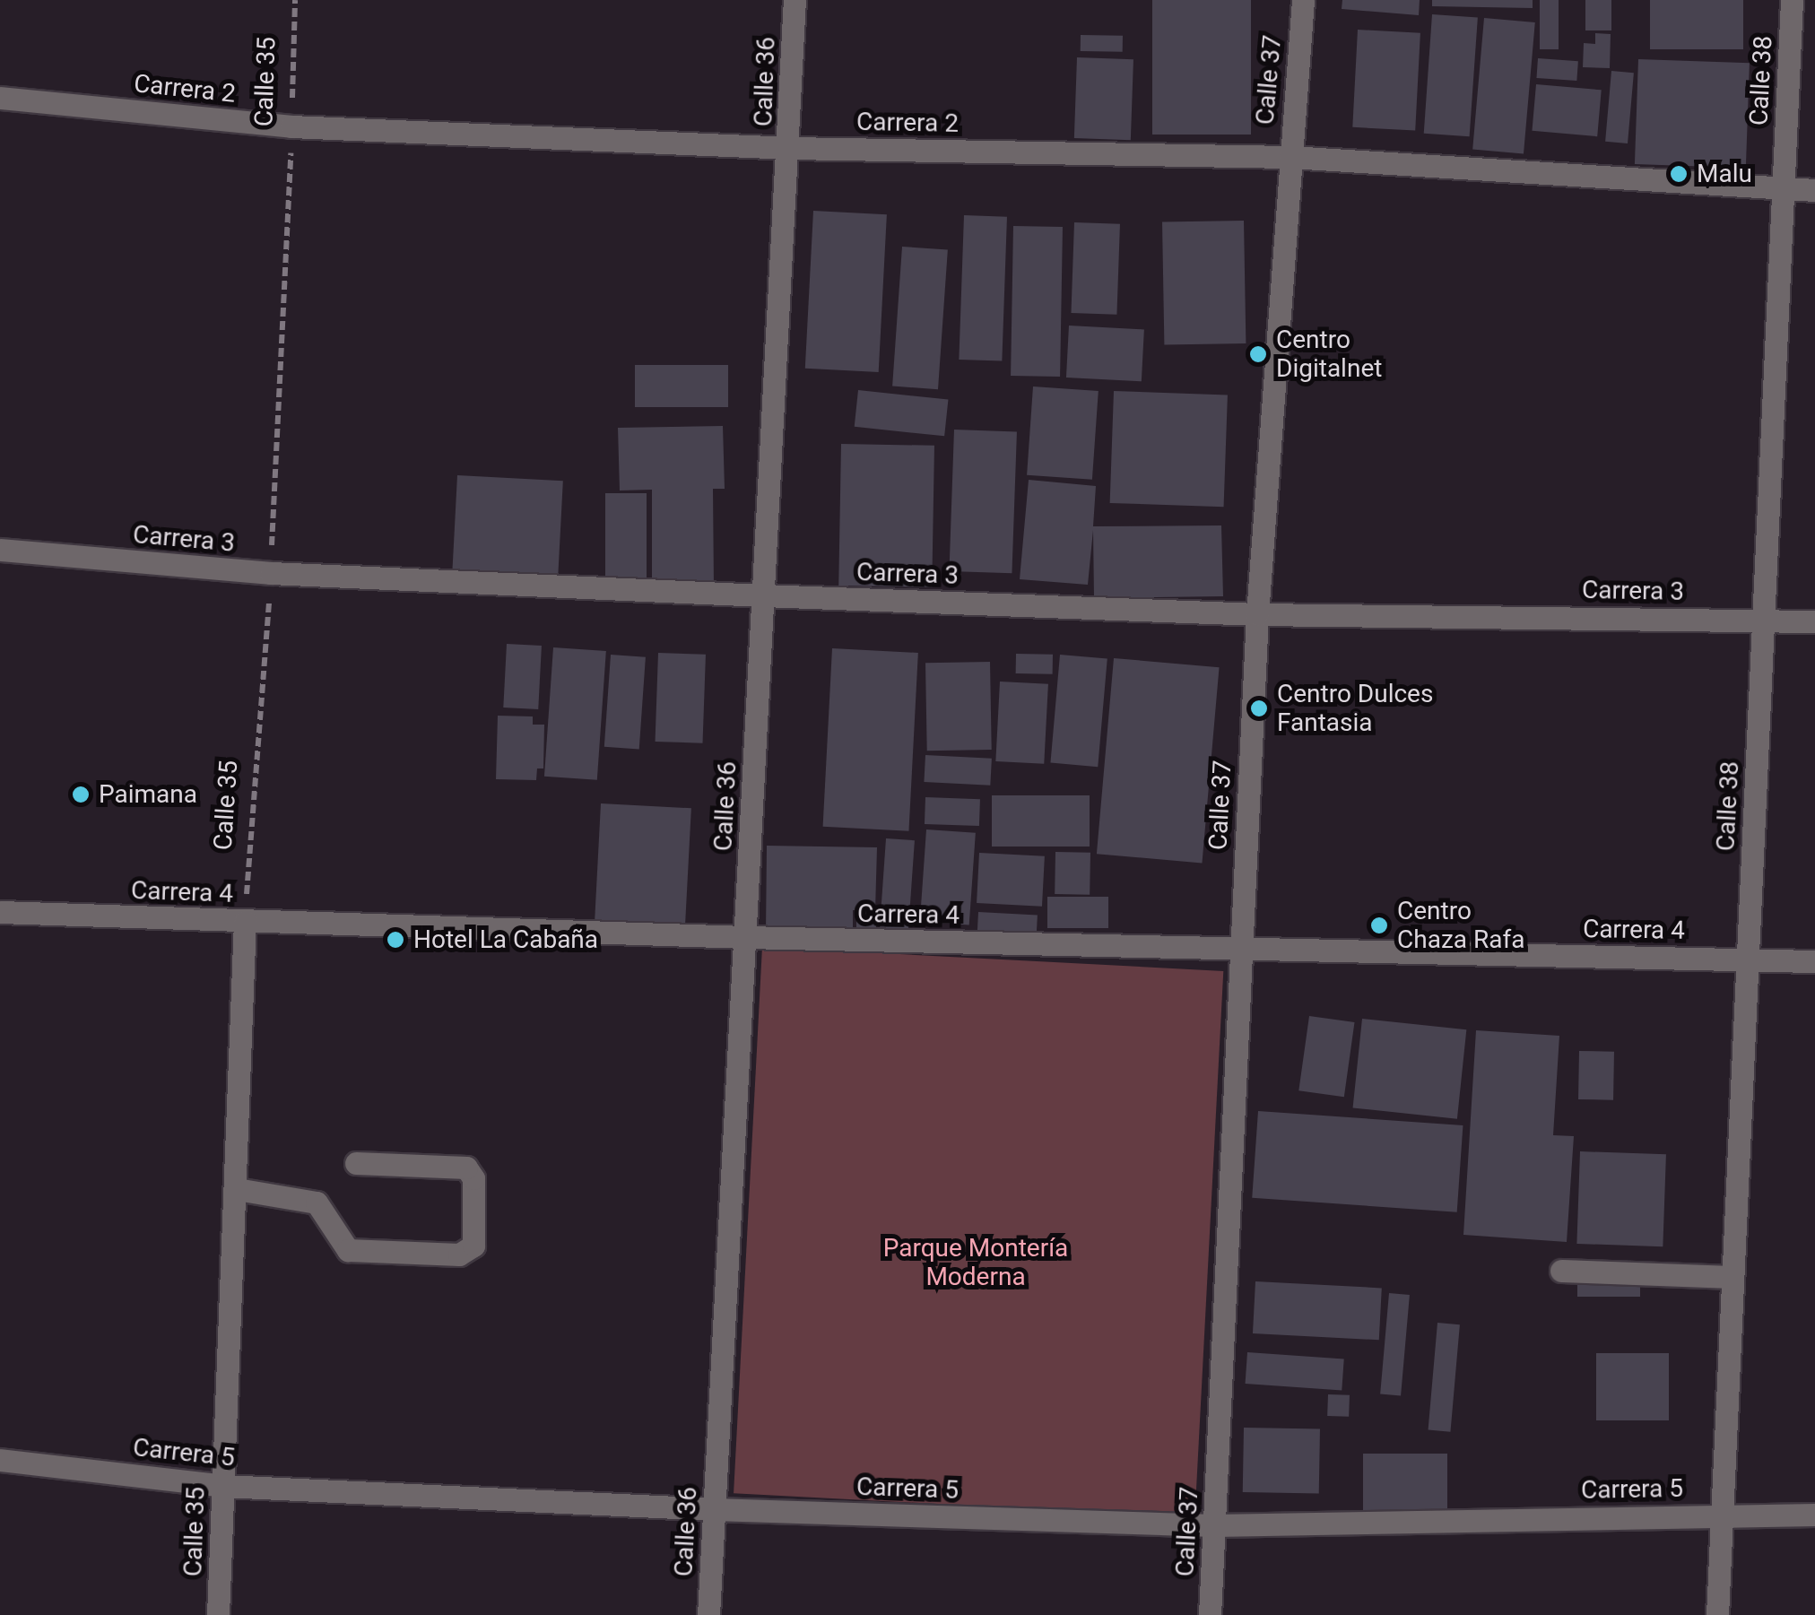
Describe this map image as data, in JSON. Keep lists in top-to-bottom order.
{
  "streets": {
    "street": [
      "Calle 37",
      "Calle 38",
      "Calle 35",
      "Calle 36",
      "Carrera 2",
      "Carrera 3",
      "Carrera 4",
      "Carrera 5"
    ]
  },
  "crossings": [
    ["Calle 37", "Carrera 2"],
    ["Calle 37", "Carrera 3"],
    ["Calle 37", "Carrera 4"],
    ["Calle 37", "Carrera 5"],
    ["Calle 38", "Carrera 2"],
    ["Calle 38", "Carrera 3"],
    ["Calle 38", "Carrera 4"],
    ["Calle 38", "Carrera 5"],
    ["Calle 35", "Carrera 2"],
    ["Calle 35", "Carrera 3"],
    ["Calle 35", "Carrera 4"],
    ["Calle 35", "Carrera 5"],
    ["Calle 36", "Carrera 2"],
    ["Calle 36", "Carrera 3"],
    ["Calle 36", "Carrera 4"],
    ["Calle 36", "Carrera 5"]
  ],
  "parks": ["Parque Montería Moderna"],
  "places": [
    "Malu",
    "Centro Digitalnet",
    "Centro Dulces Fantasia",
    "Paimana",
    "Centro Chaza Rafa",
    "Hotel La Cabaña"
  ]
}
